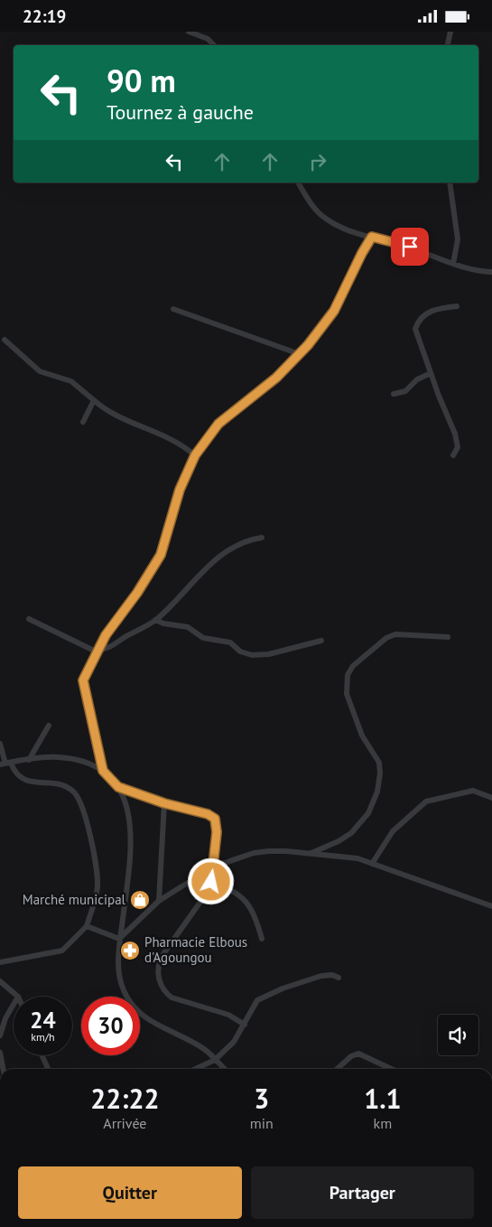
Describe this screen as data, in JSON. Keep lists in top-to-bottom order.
{
  "places": {
    "shop": ["Marché municipal"],
    "pharmacy": ["Pharmacie Elbous d'Agoungou"]
  },
  "page": {
    "status": "22:19",
    "turn": ["90 m", "Tournez à gauche"],
    "speed": "24 km/h",
    "limit": "30",
    "eta": [
      "22:22",
      "Arrivée",
      "3",
      "min",
      "1.1",
      "km"
    ],
    "buttons": ["Quitter", "Partager"]
  }
}
